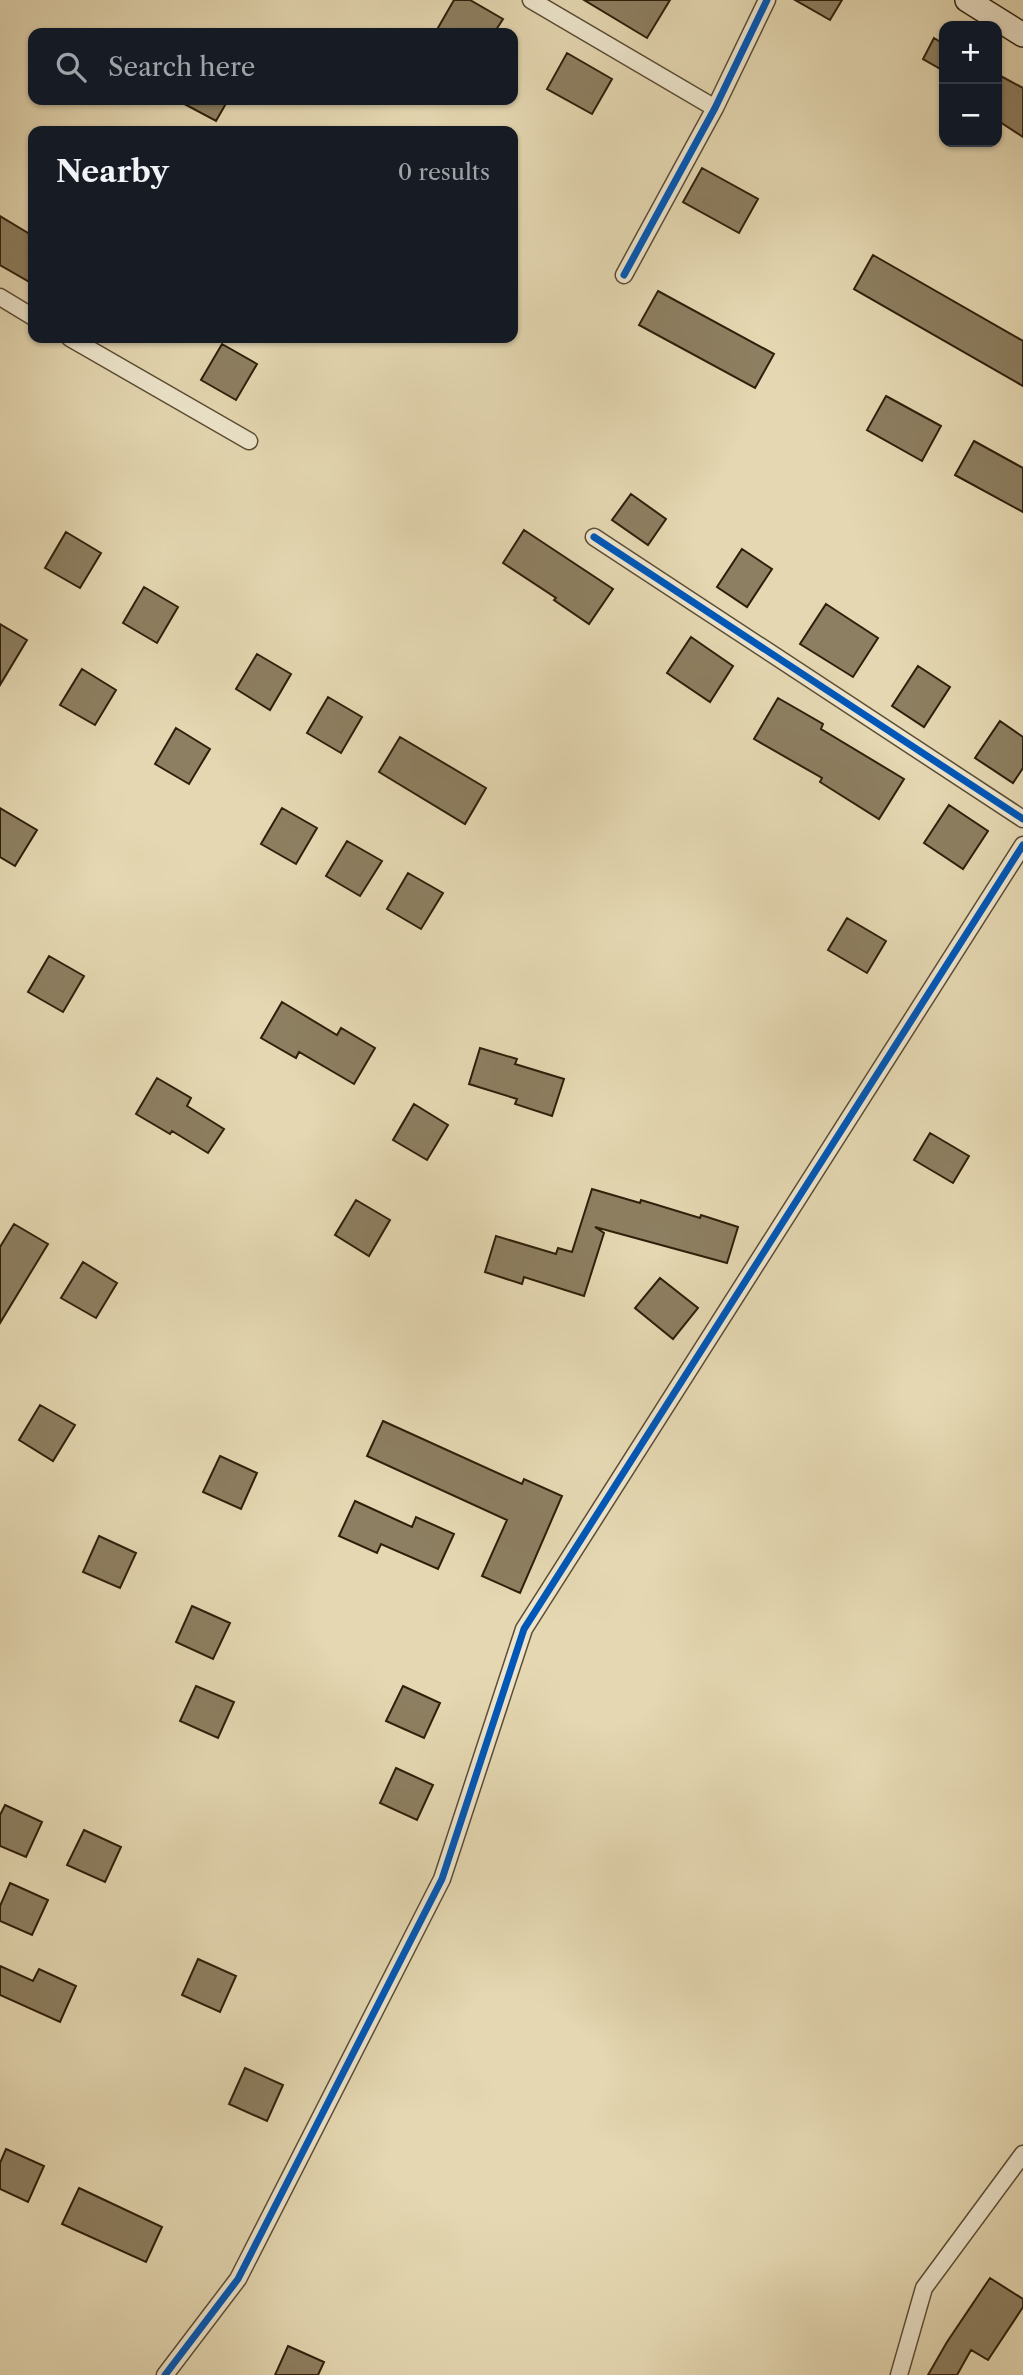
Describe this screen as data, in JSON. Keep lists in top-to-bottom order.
{
  "page": {
    "map_buttons": ["+", "−"],
    "search": "Search here",
    "heading": ["Nearby", "0 results"]
  }
}
